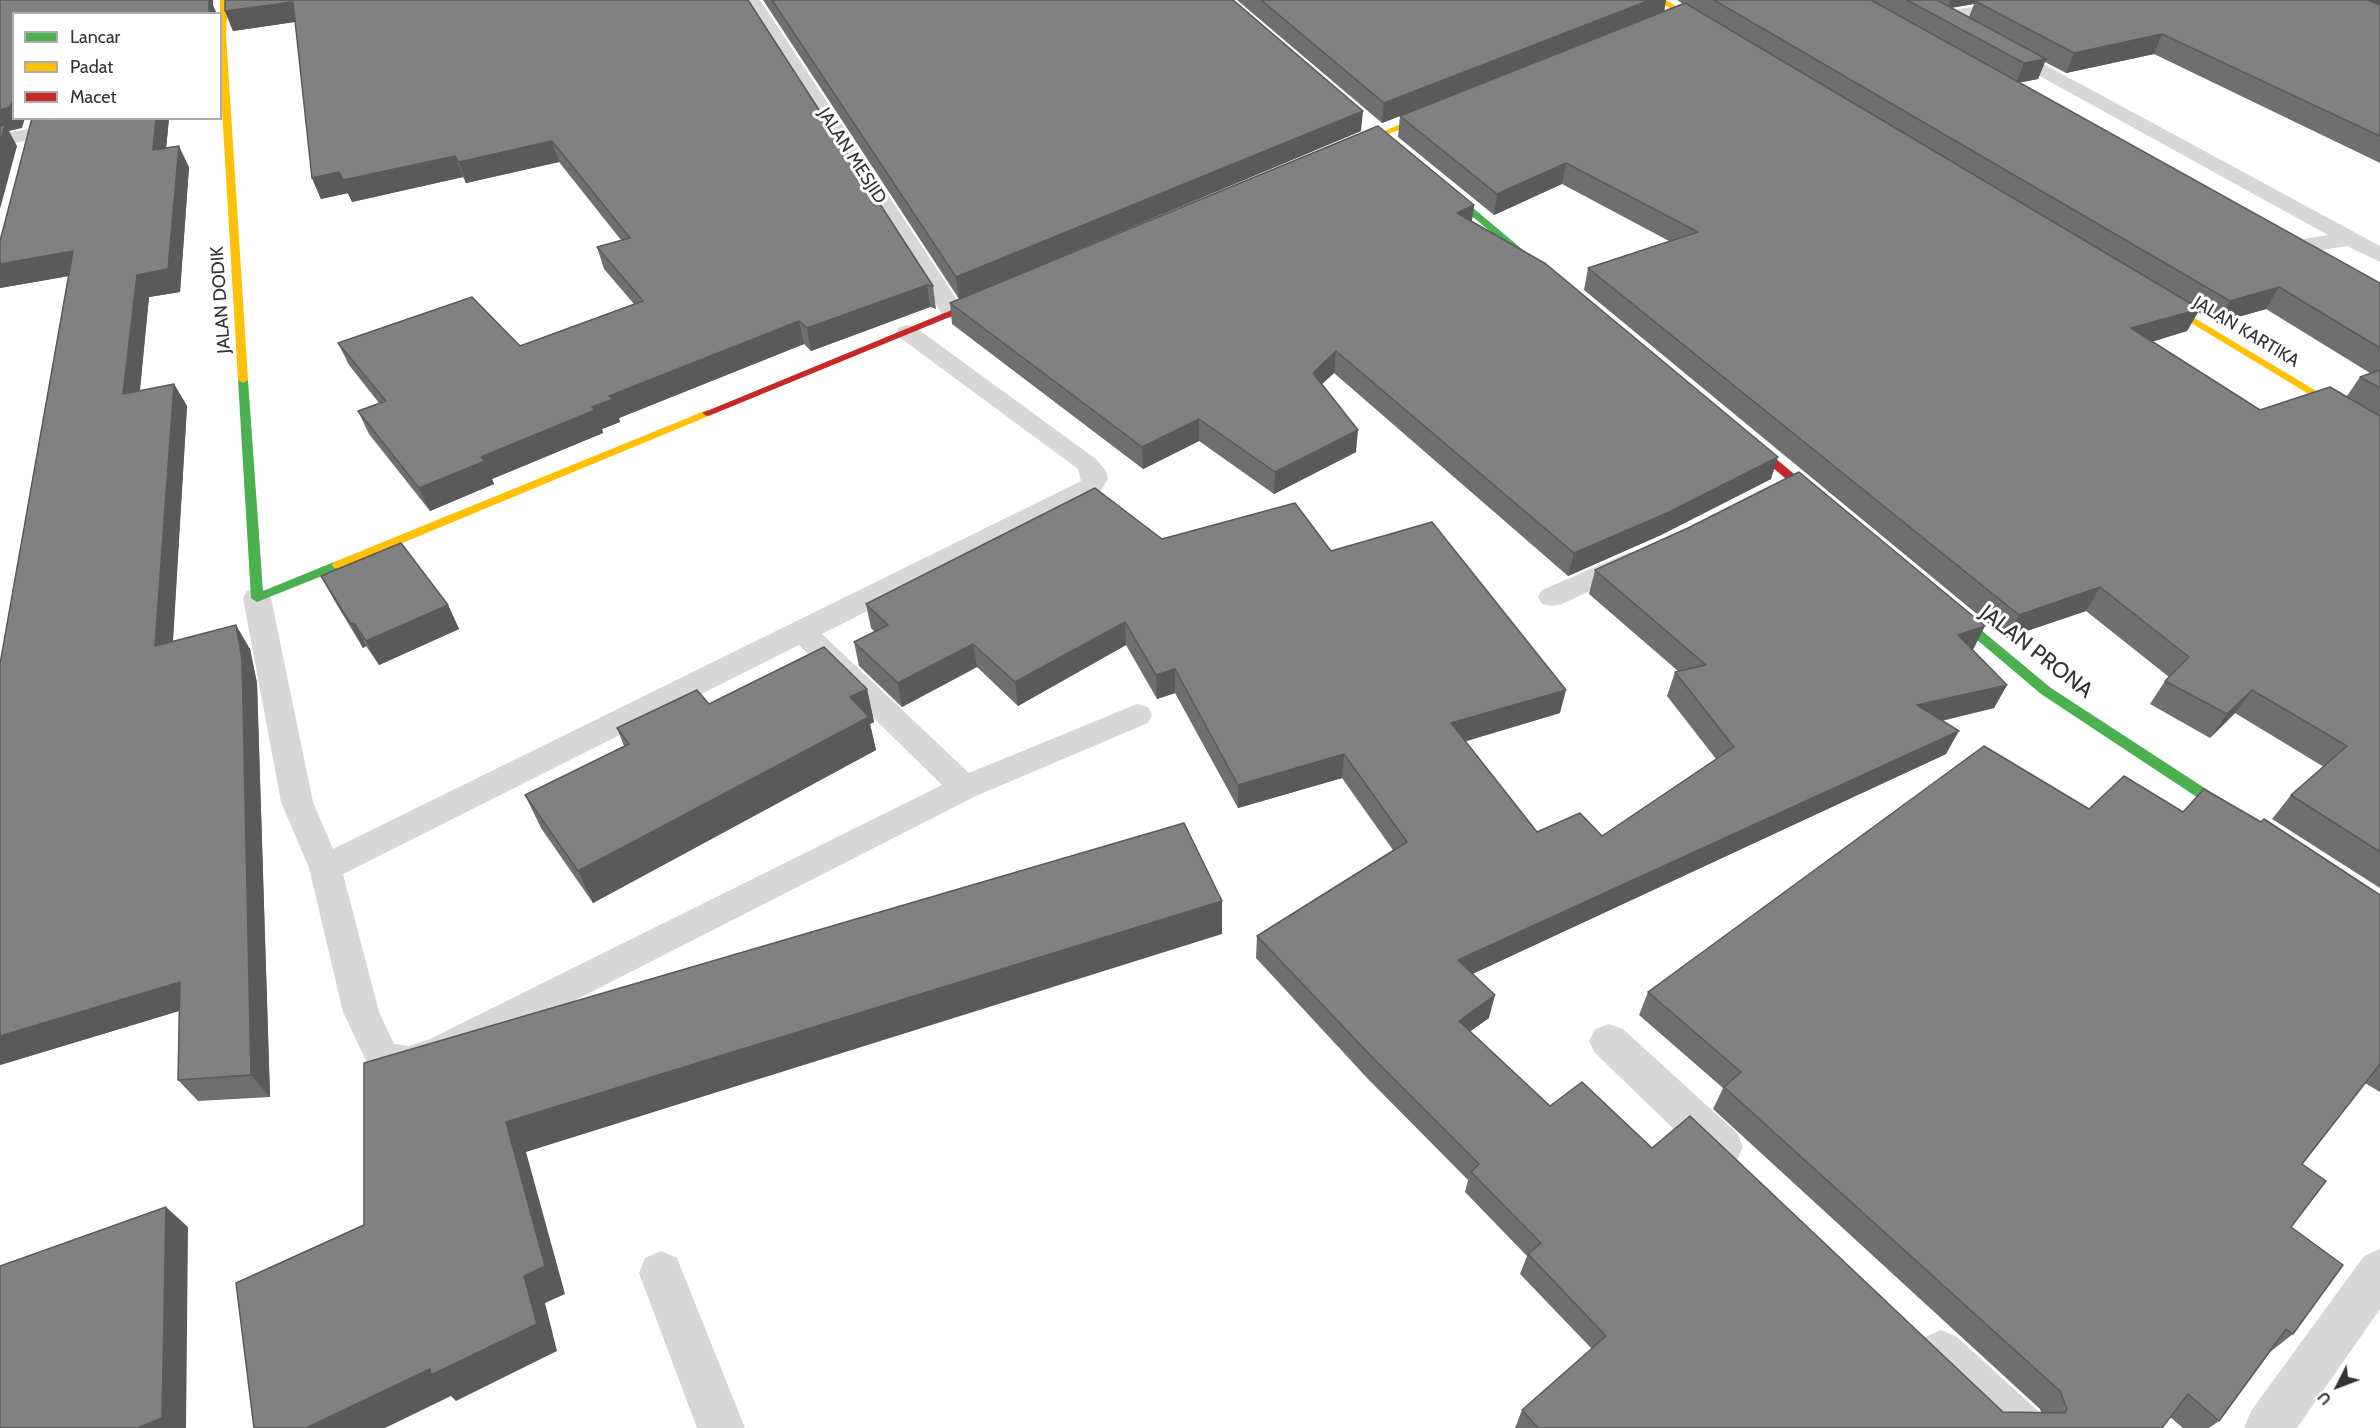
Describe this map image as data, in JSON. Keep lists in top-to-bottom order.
{
  "streets": {
    "street": [
      "JALAN MESJID",
      "JALAN DODIK",
      "JALAN KARTIKA",
      "JALAN PRONA"
    ]
  },
  "legend": ["Lancar", "Padat", "Macet"],
  "north": "bottom left"
}
